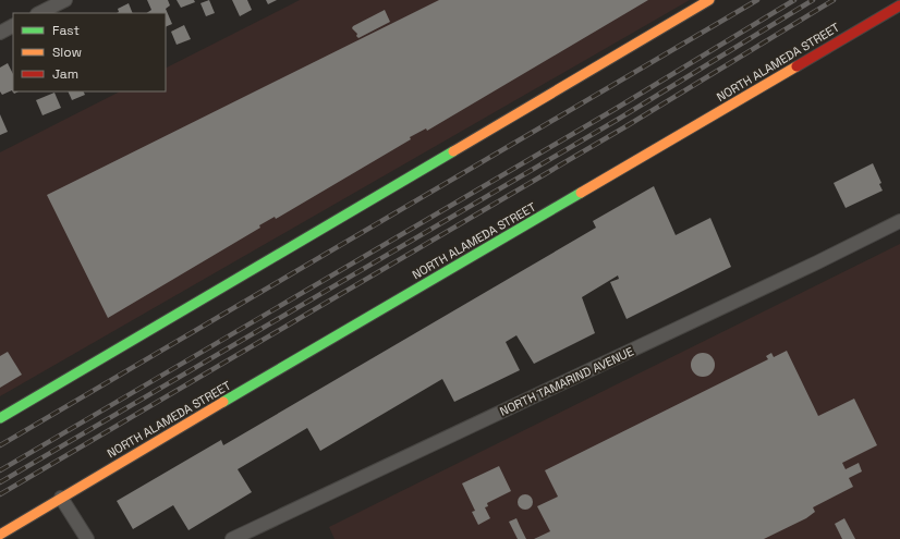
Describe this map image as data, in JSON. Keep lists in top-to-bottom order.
{
  "streets": {
    "main road": ["NORTH ALAMEDA STREET"],
    "street": ["NORTH TAMARIND AVENUE"]
  },
  "legend": ["Fast", "Slow", "Jam"]
}
